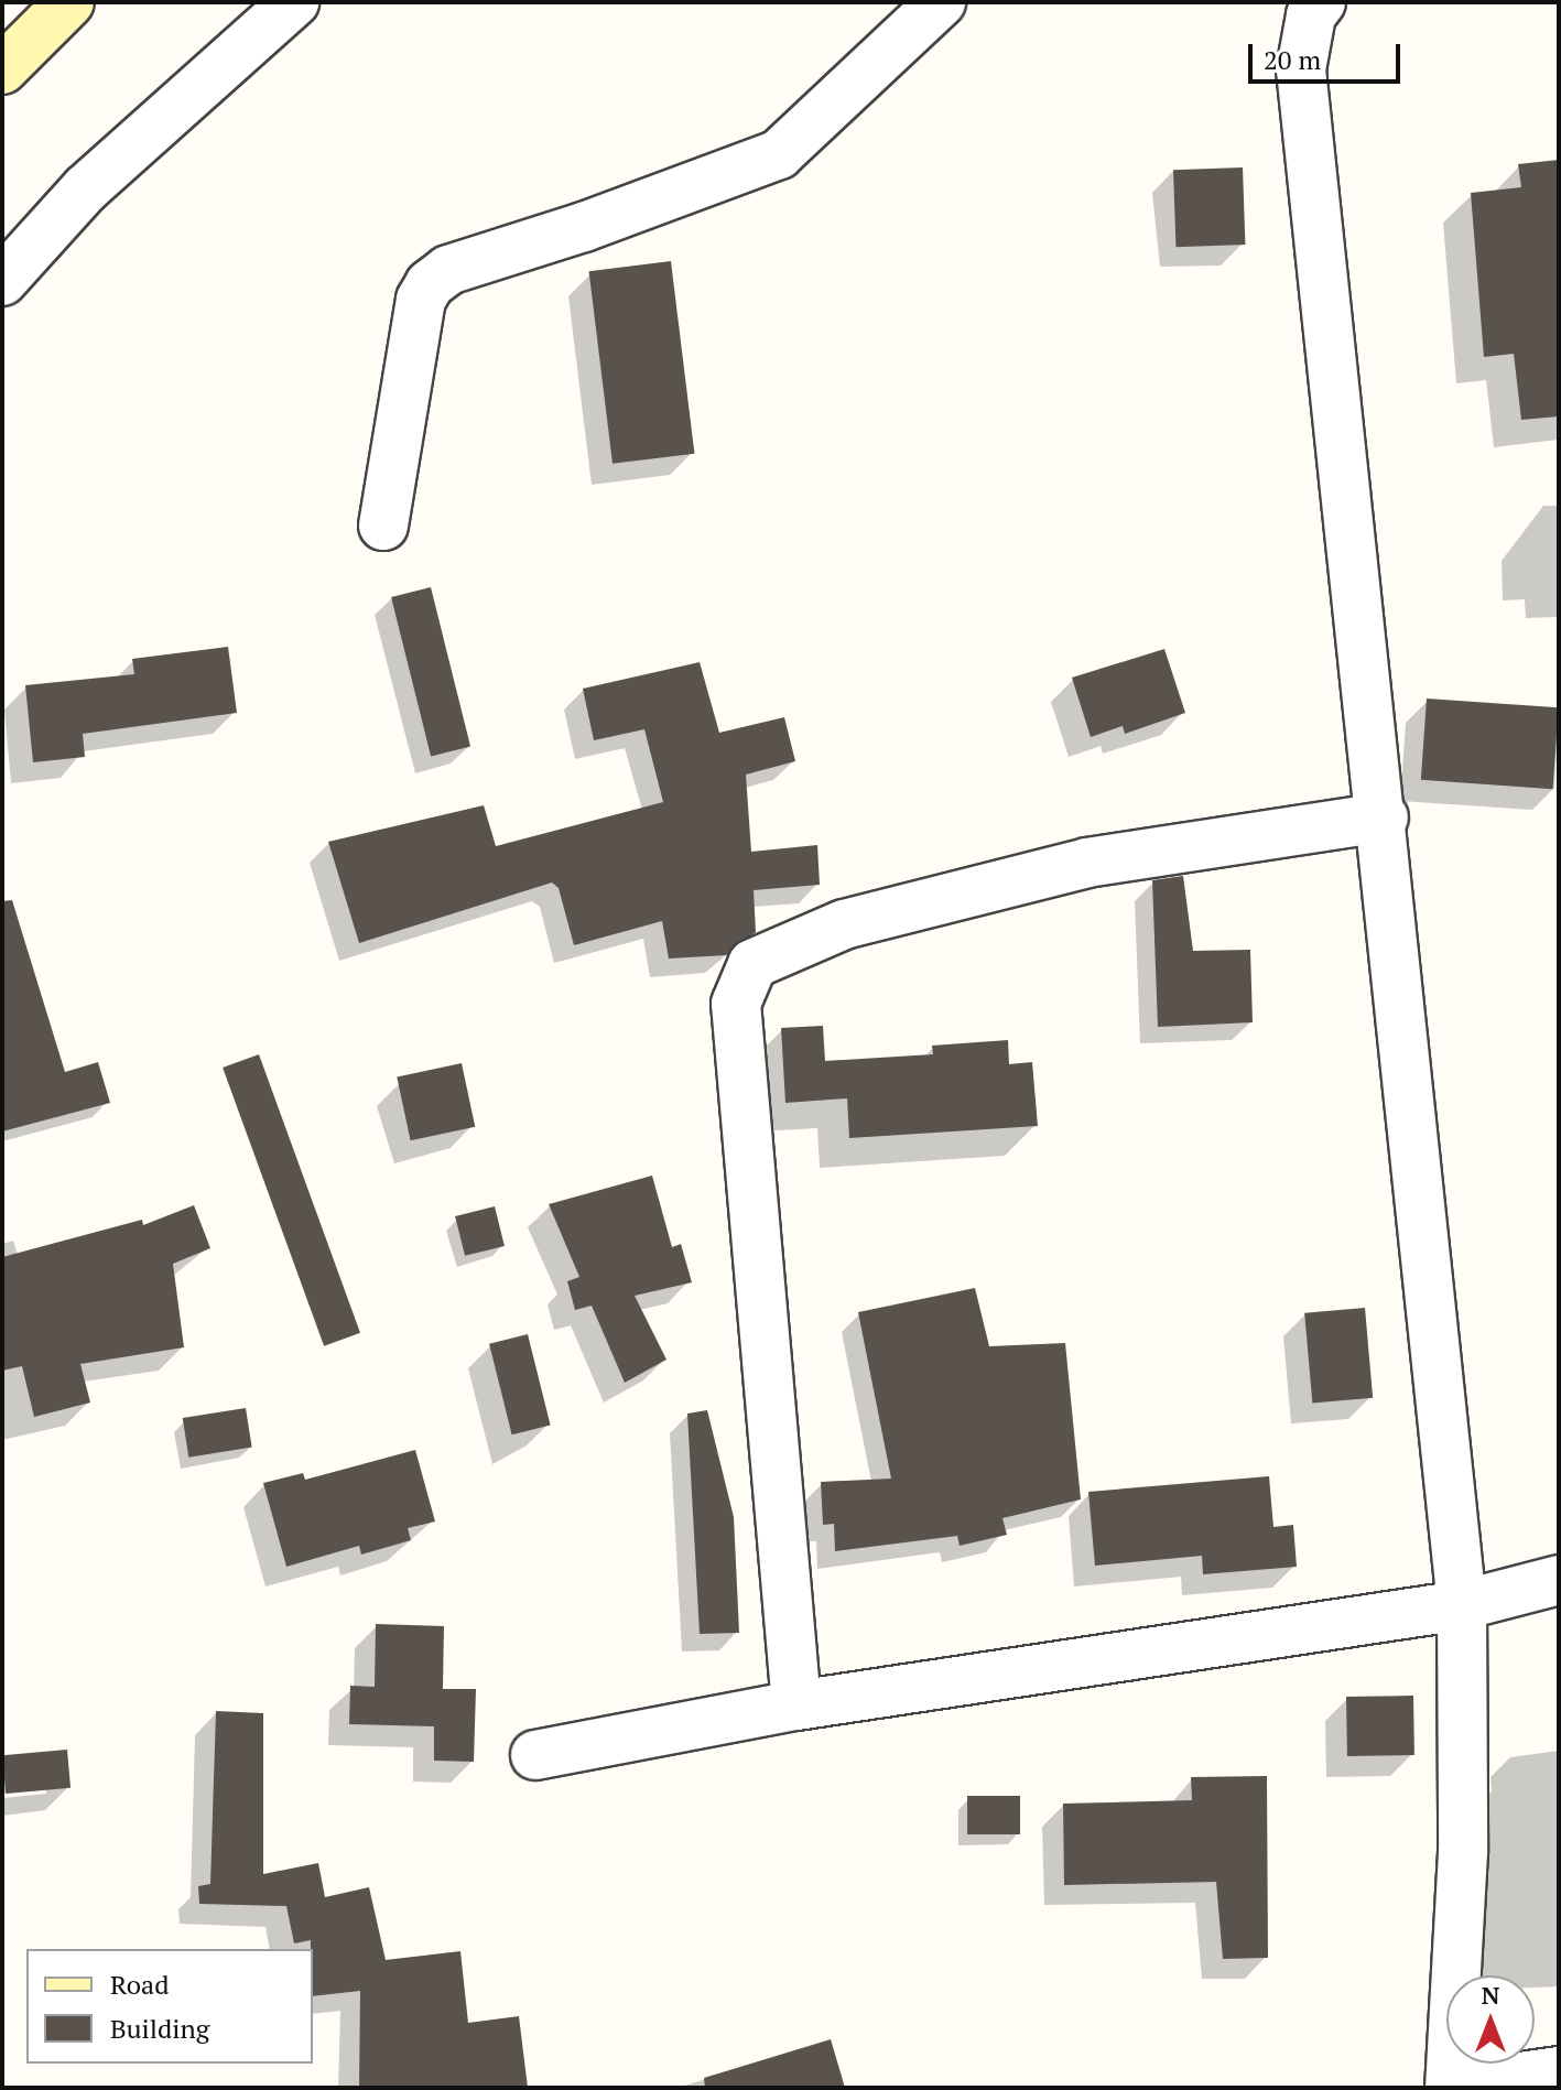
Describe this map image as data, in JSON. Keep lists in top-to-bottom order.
{
  "legend": ["Road", "Building"],
  "scale_bar": "20 m",
  "north": "top"
}
